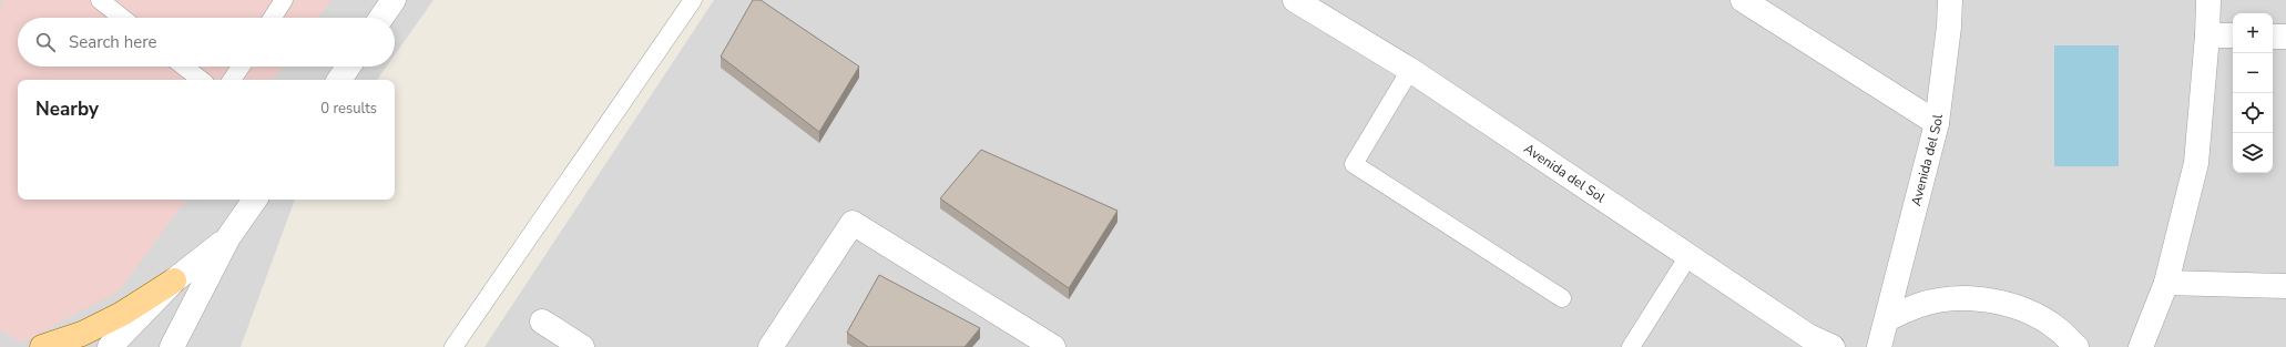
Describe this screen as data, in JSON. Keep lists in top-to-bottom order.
{
  "streets": {
    "street": ["Avenida del Sol"]
  },
  "page": {
    "map_buttons": ["+", "−"],
    "search": "Search here",
    "heading": ["Nearby", "0 results"]
  }
}
